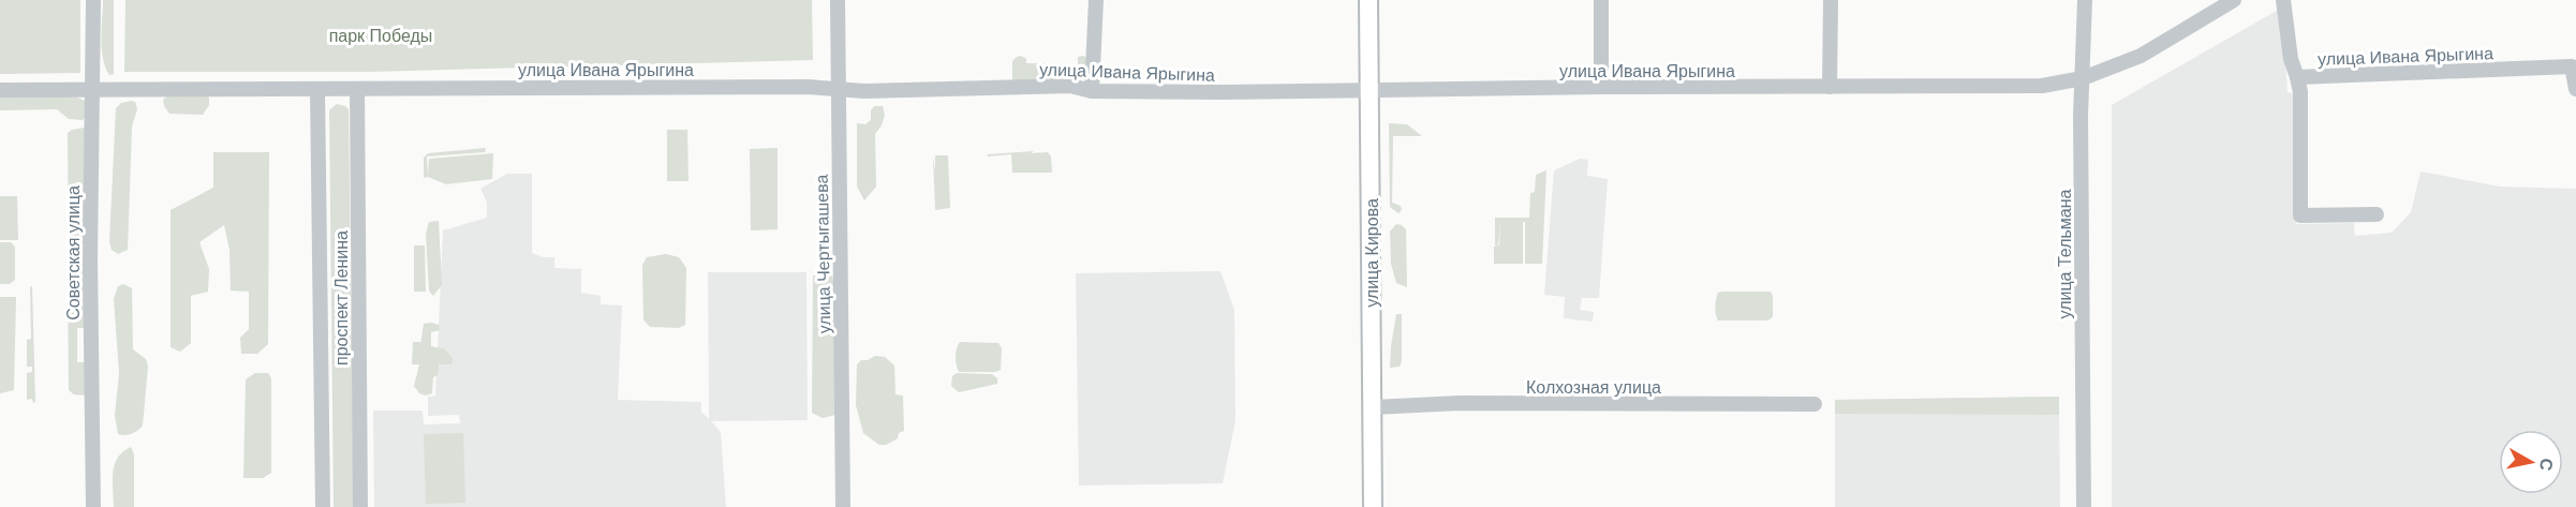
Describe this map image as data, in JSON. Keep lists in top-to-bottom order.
{
  "streets": {
    "main road": ["улица Кирова"],
    "street": [
      "улица Ивана Ярыгина",
      "Советская улица",
      "улица Чертыгашева",
      "улица Тельмана",
      "проспект Ленина",
      "Колхозная улица"
    ]
  },
  "crossings": [
    ["улица Ивана Ярыгина", "Советская улица"],
    ["улица Ивана Ярыгина", "улица Кирова"],
    ["улица Ивана Ярыгина", "улица Чертыгашева"],
    ["улица Ивана Ярыгина", "улица Тельмана"],
    ["улица Ивана Ярыгина", "проспект Ленина"],
    ["улица Кирова", "Колхозная улица"]
  ],
  "parks": ["парк Победы"],
  "north": "right"
}
